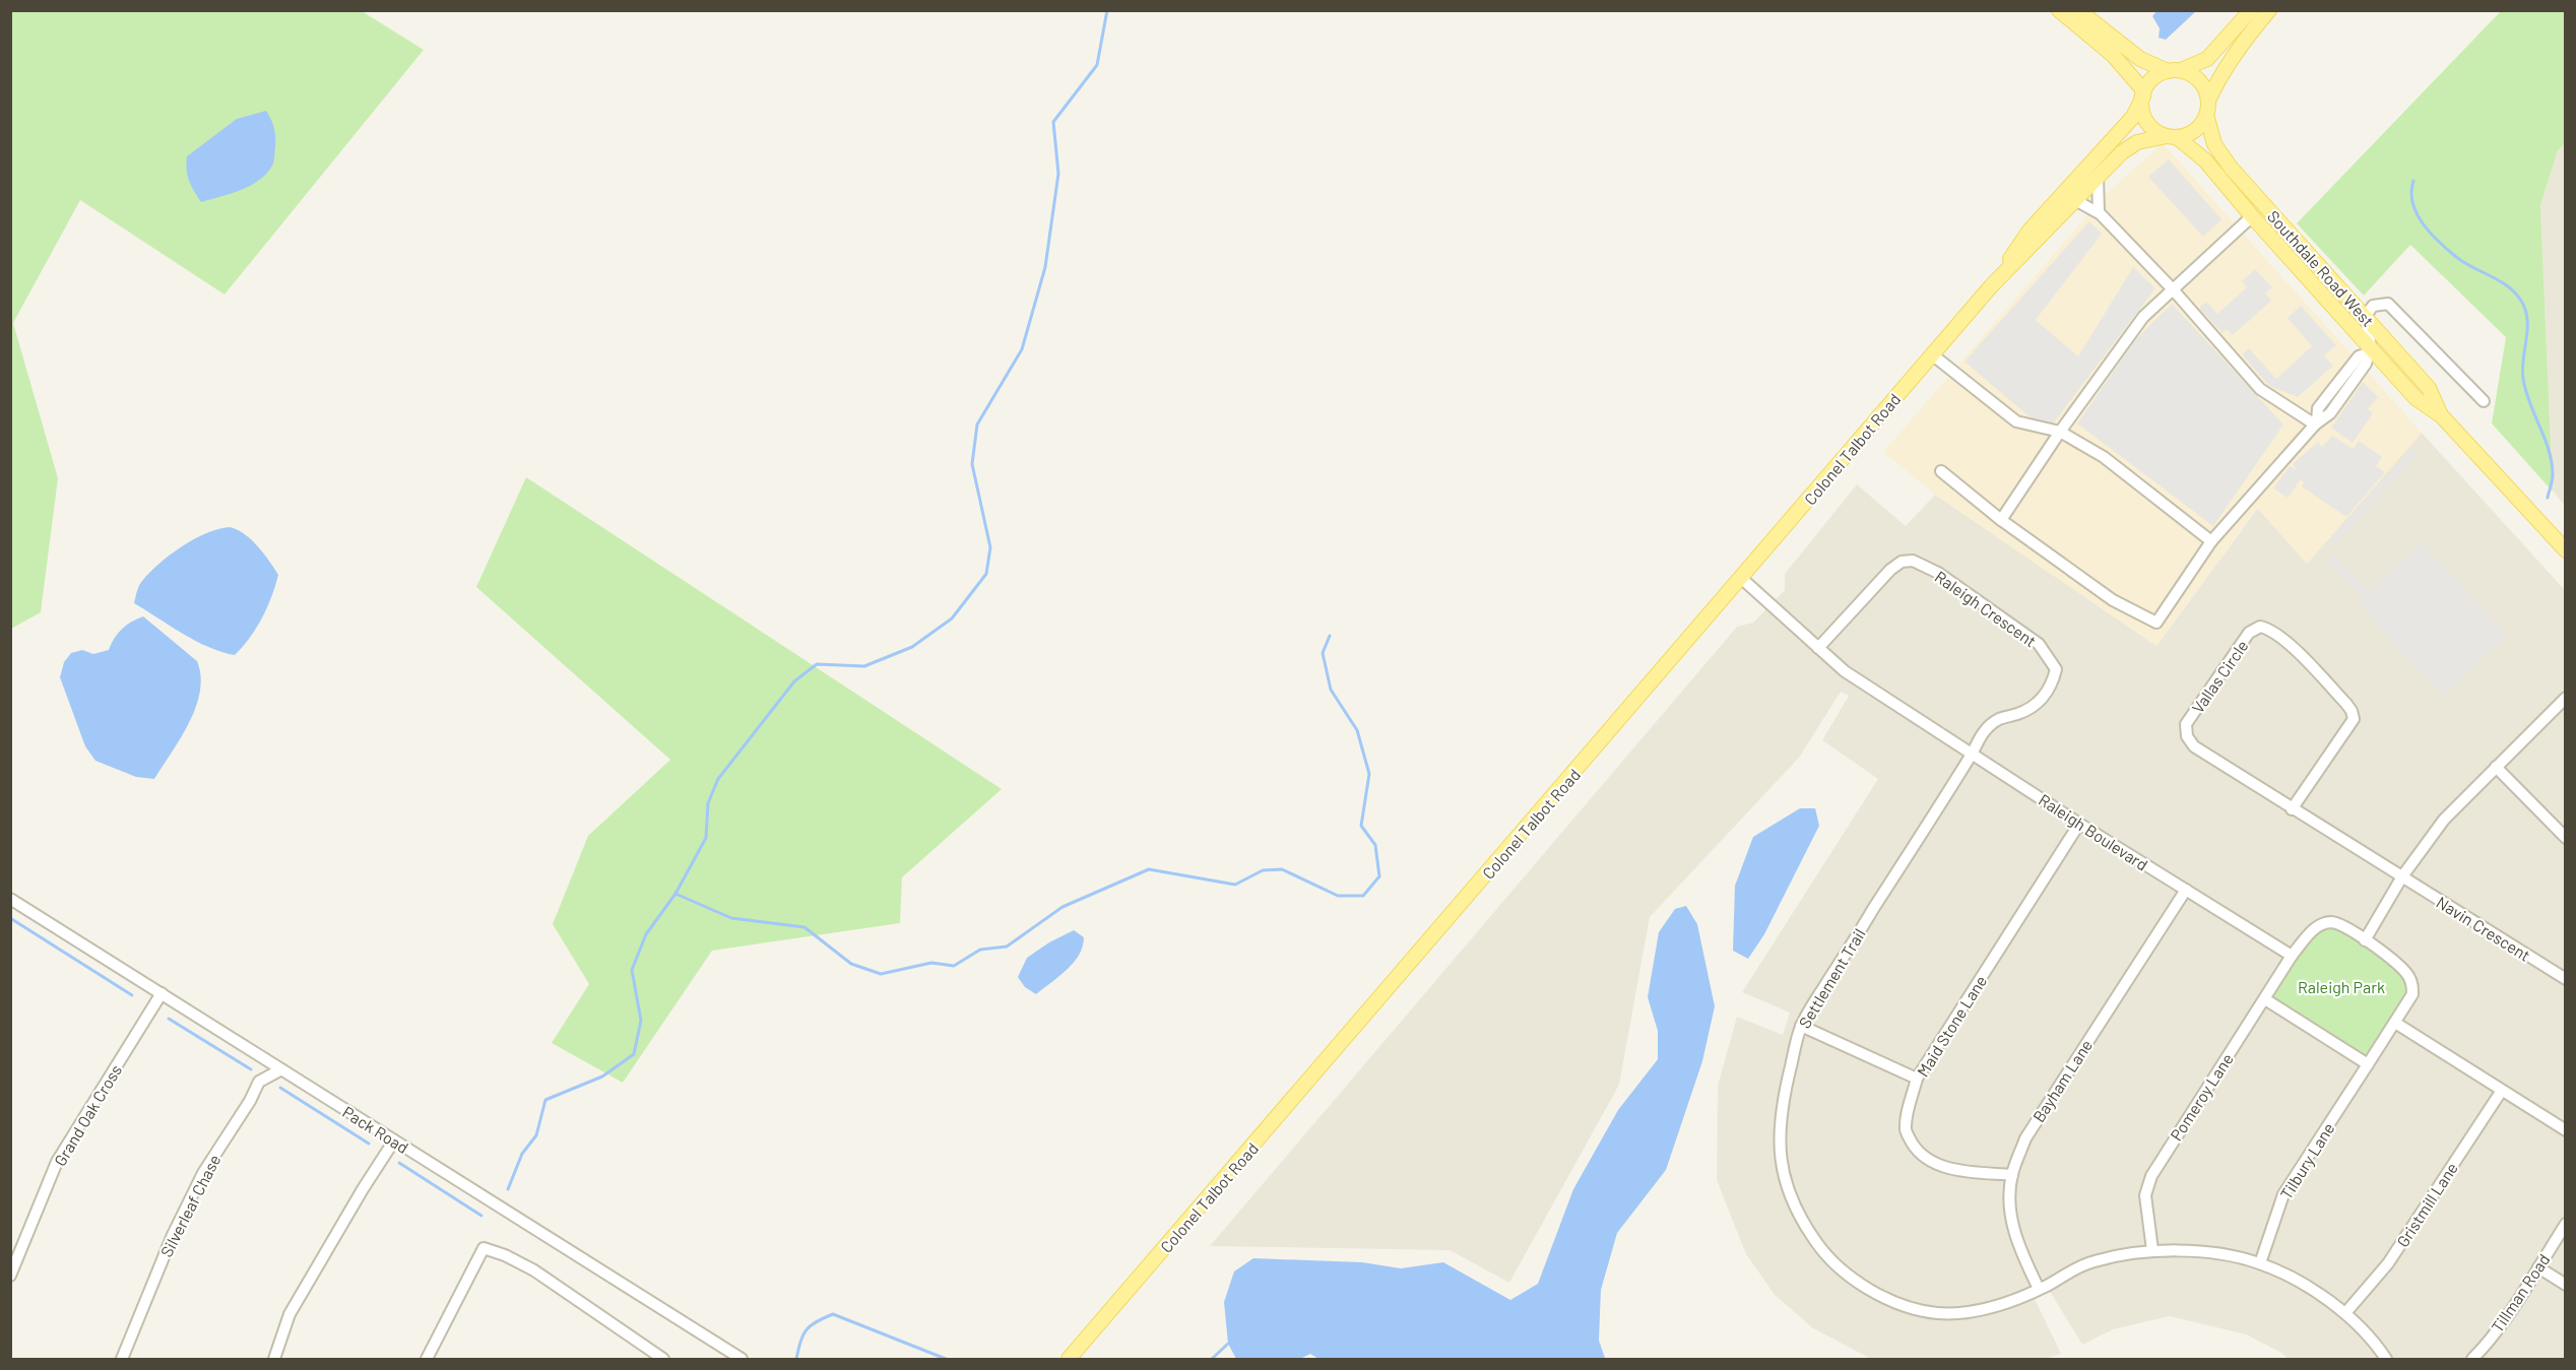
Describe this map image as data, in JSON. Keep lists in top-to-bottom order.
{
  "streets": {
    "main road": ["Southdale Road West", "Colonel Talbot Road"],
    "street": [
      "Raleigh Crescent",
      "Vallas Circle",
      "Raleigh Boulevard",
      "Navin Crescent",
      "Settlement Trail",
      "Maid Stone Lane",
      "Bayham Lane",
      "Pomeroy Lane",
      "Grand Oak Cross",
      "Pack Road",
      "Tilbury Lane",
      "Gristmill Lane",
      "Silverleaf Chase",
      "Tillman Road"
    ]
  },
  "crossings": [
    ["Southdale Road West", "Colonel Talbot Road"],
    ["Colonel Talbot Road", "Raleigh Boulevard"],
    ["Raleigh Crescent", "Raleigh Boulevard"],
    ["Raleigh Crescent", "Settlement Trail"],
    ["Vallas Circle", "Navin Crescent"],
    ["Raleigh Boulevard", "Settlement Trail"],
    ["Raleigh Boulevard", "Maid Stone Lane"],
    ["Raleigh Boulevard", "Bayham Lane"],
    ["Raleigh Boulevard", "Pomeroy Lane"],
    ["Settlement Trail", "Bayham Lane"],
    ["Settlement Trail", "Pomeroy Lane"],
    ["Settlement Trail", "Tilbury Lane"],
    ["Settlement Trail", "Gristmill Lane"],
    ["Maid Stone Lane", "Bayham Lane"],
    ["Grand Oak Cross", "Pack Road"],
    ["Pack Road", "Silverleaf Chase"]
  ],
  "parks": ["Raleigh Park"]
}
